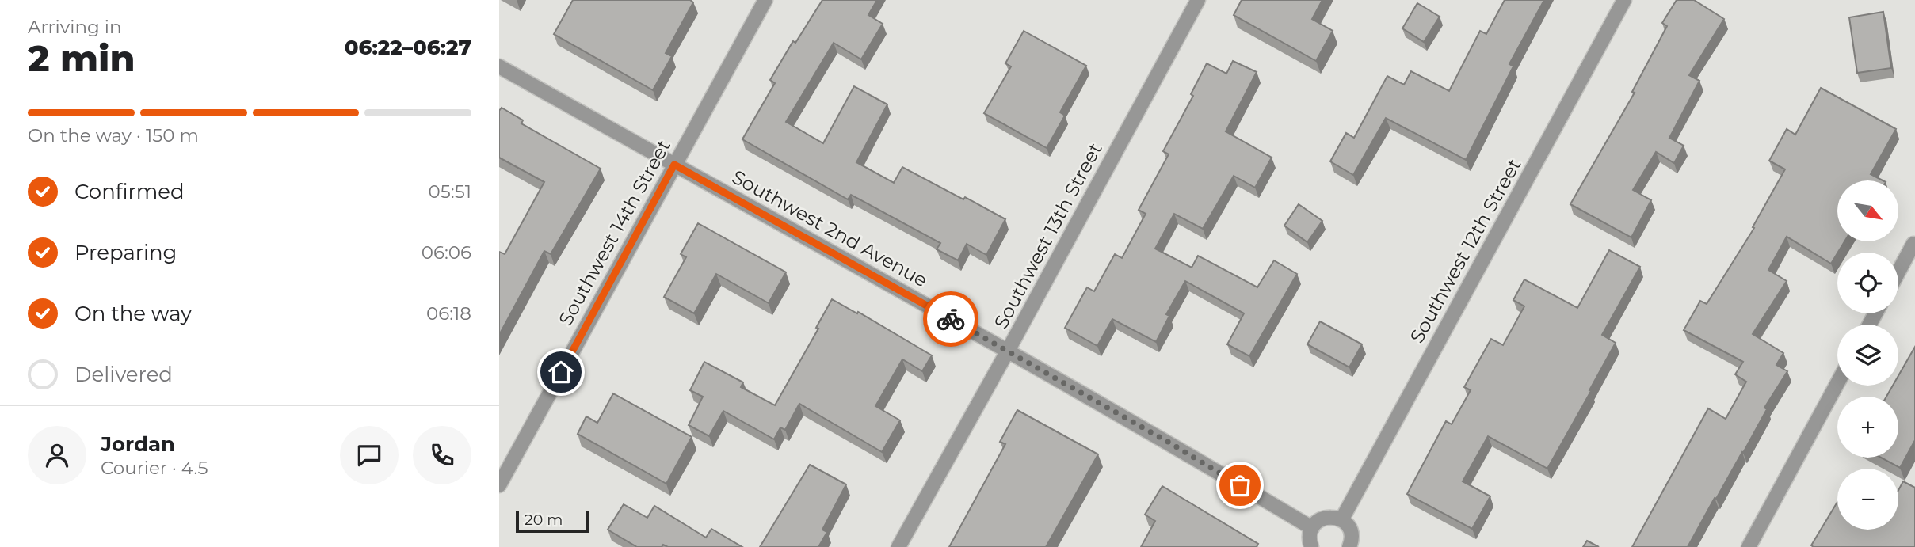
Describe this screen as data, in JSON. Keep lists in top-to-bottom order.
{
  "streets": {
    "street": [
      "Southwest 2nd Avenue",
      "Southwest 14th Street",
      "Southwest 13th Street",
      "Southwest 12th Street"
    ]
  },
  "crossings": [
    ["Southwest 2nd Avenue", "Southwest 14th Street"],
    ["Southwest 2nd Avenue", "Southwest 13th Street"]
  ],
  "scale_bar": "20 m",
  "north": "bottom right",
  "page": {
    "heading": ["2 min", "Arriving in", "06:22–06:27"],
    "panel": ["Jordan", "Courier · 4.5"],
    "bar": "On the way · 150 m",
    "list": [
      ["Confirmed", "05:51"],
      ["Preparing", "06:06"],
      ["On the way", "06:18"],
      "Delivered"
    ],
    "map_buttons": ["+", "−"],
    "scale": "20 m"
  }
}
